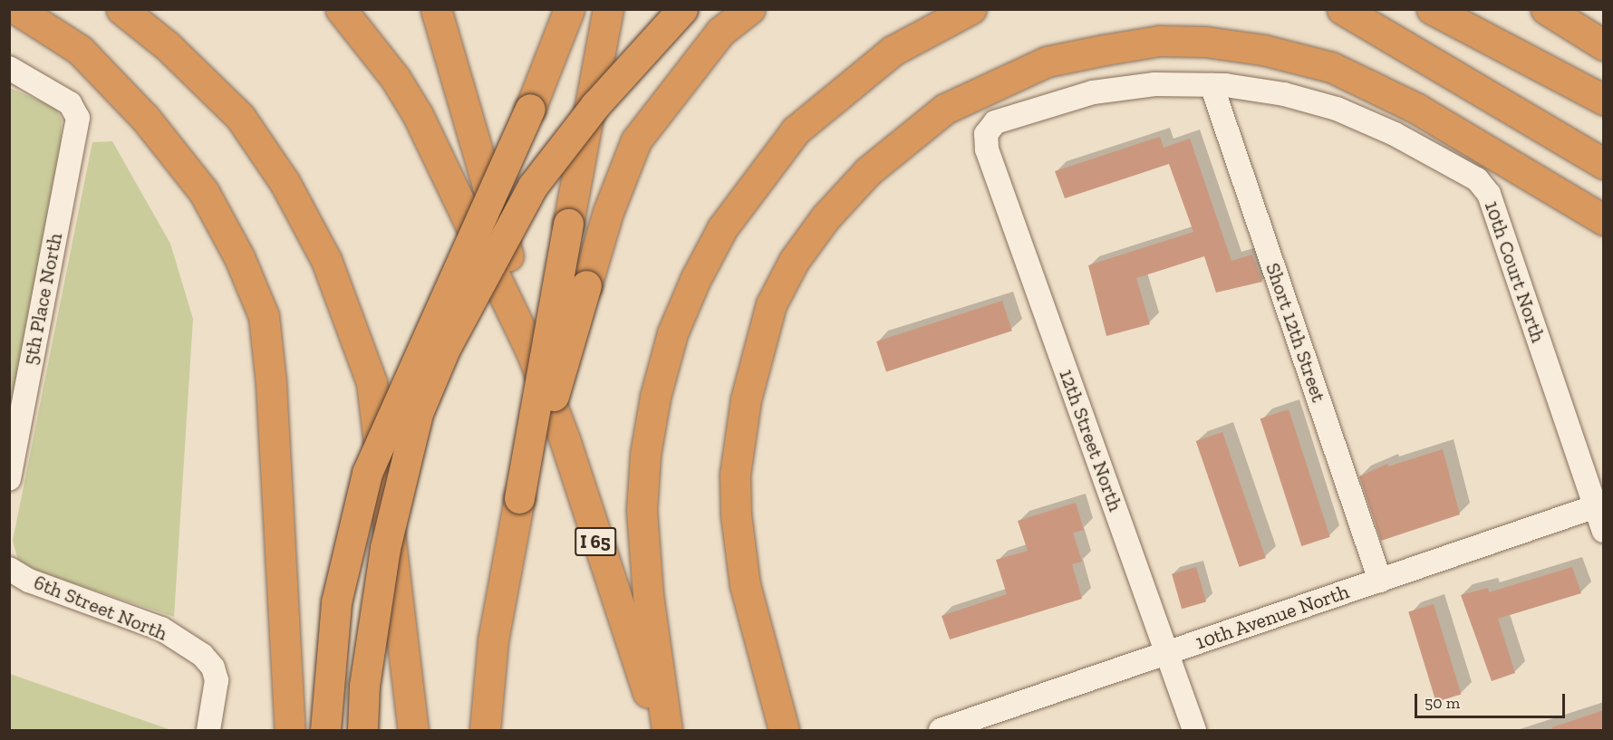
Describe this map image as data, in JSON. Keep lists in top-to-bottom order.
{
  "streets": {
    "highway": ["I 65"],
    "street": [
      "10th Court North",
      "5th Place North",
      "Short 12th Street",
      "12th Street North",
      "6th Street North",
      "10th Avenue North"
    ]
  },
  "crossings": [
    ["10th Court North", "Short 12th Street"],
    ["10th Court North", "12th Street North"],
    ["10th Court North", "10th Avenue North"],
    ["Short 12th Street", "10th Avenue North"],
    ["12th Street North", "10th Avenue North"]
  ],
  "scale_bar": "50 m"
}
